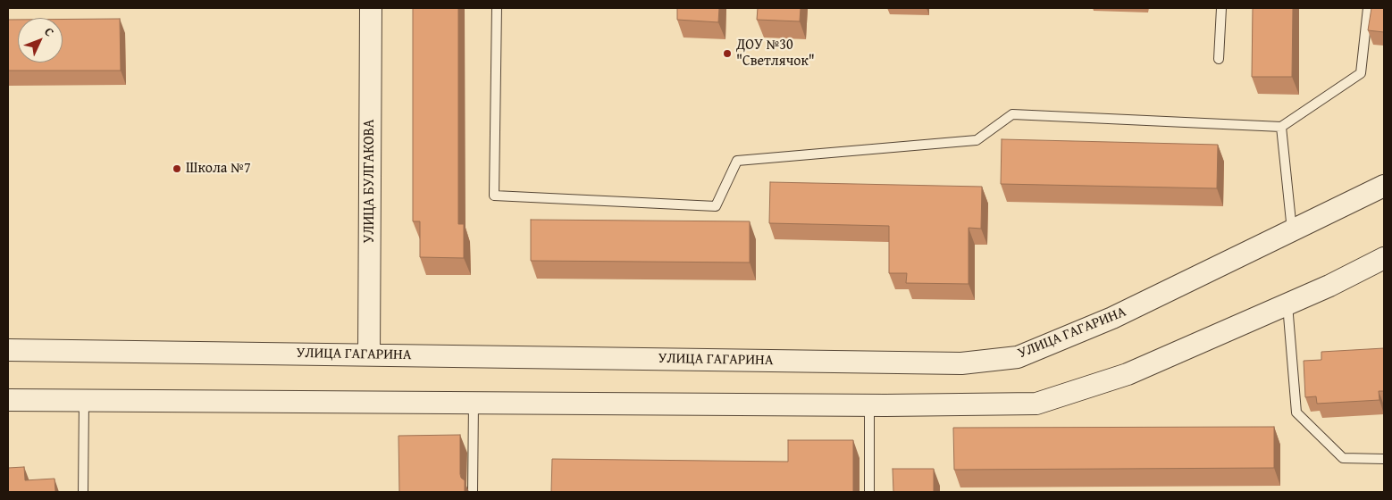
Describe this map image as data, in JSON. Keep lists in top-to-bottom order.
{
  "streets": {
    "street": ["УЛИЦА БУЛГАКОВА", "УЛИЦА ГАГАРИНА"]
  },
  "crossings": [
    ["УЛИЦА БУЛГАКОВА", "УЛИЦА ГАГАРИНА"]
  ],
  "places": ["ДОУ №30 \"Светлячок\"", "Школа №7"],
  "north": "top right"
}
